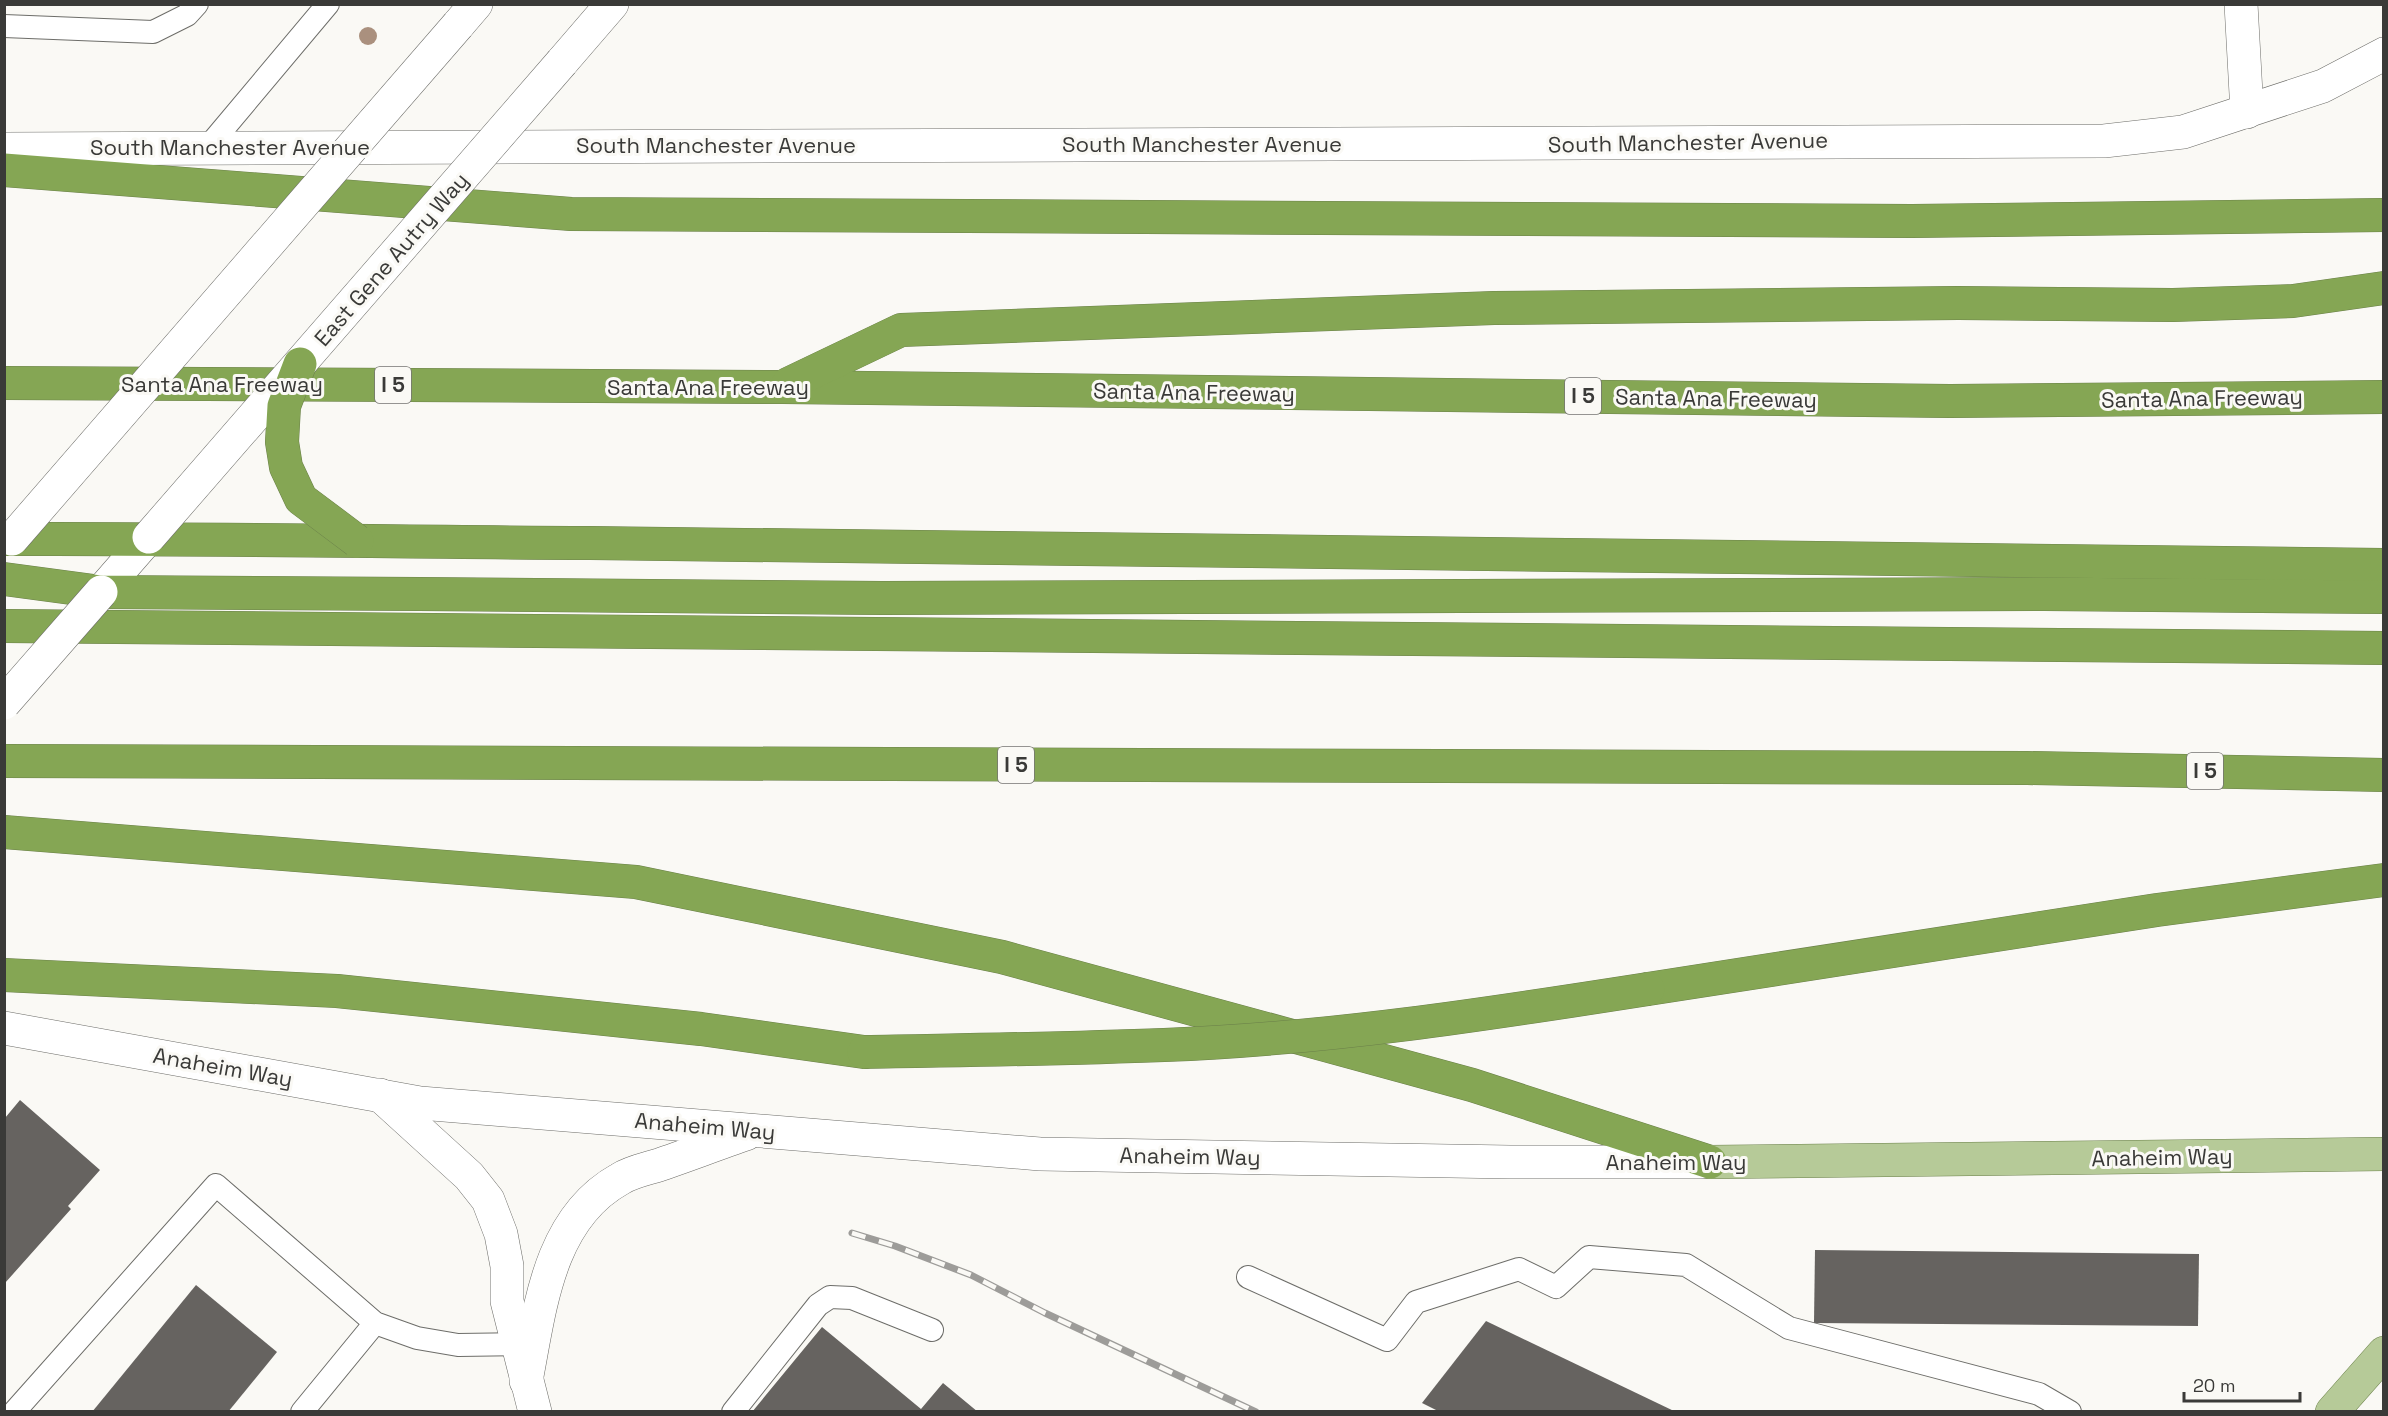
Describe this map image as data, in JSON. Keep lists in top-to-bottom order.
{
  "streets": {
    "highway": ["Santa Ana Freeway", "I 5"],
    "main road": ["South Manchester Avenue", "East Gene Autry Way", "Anaheim Way"]
  },
  "scale_bar": "20 m"
}
